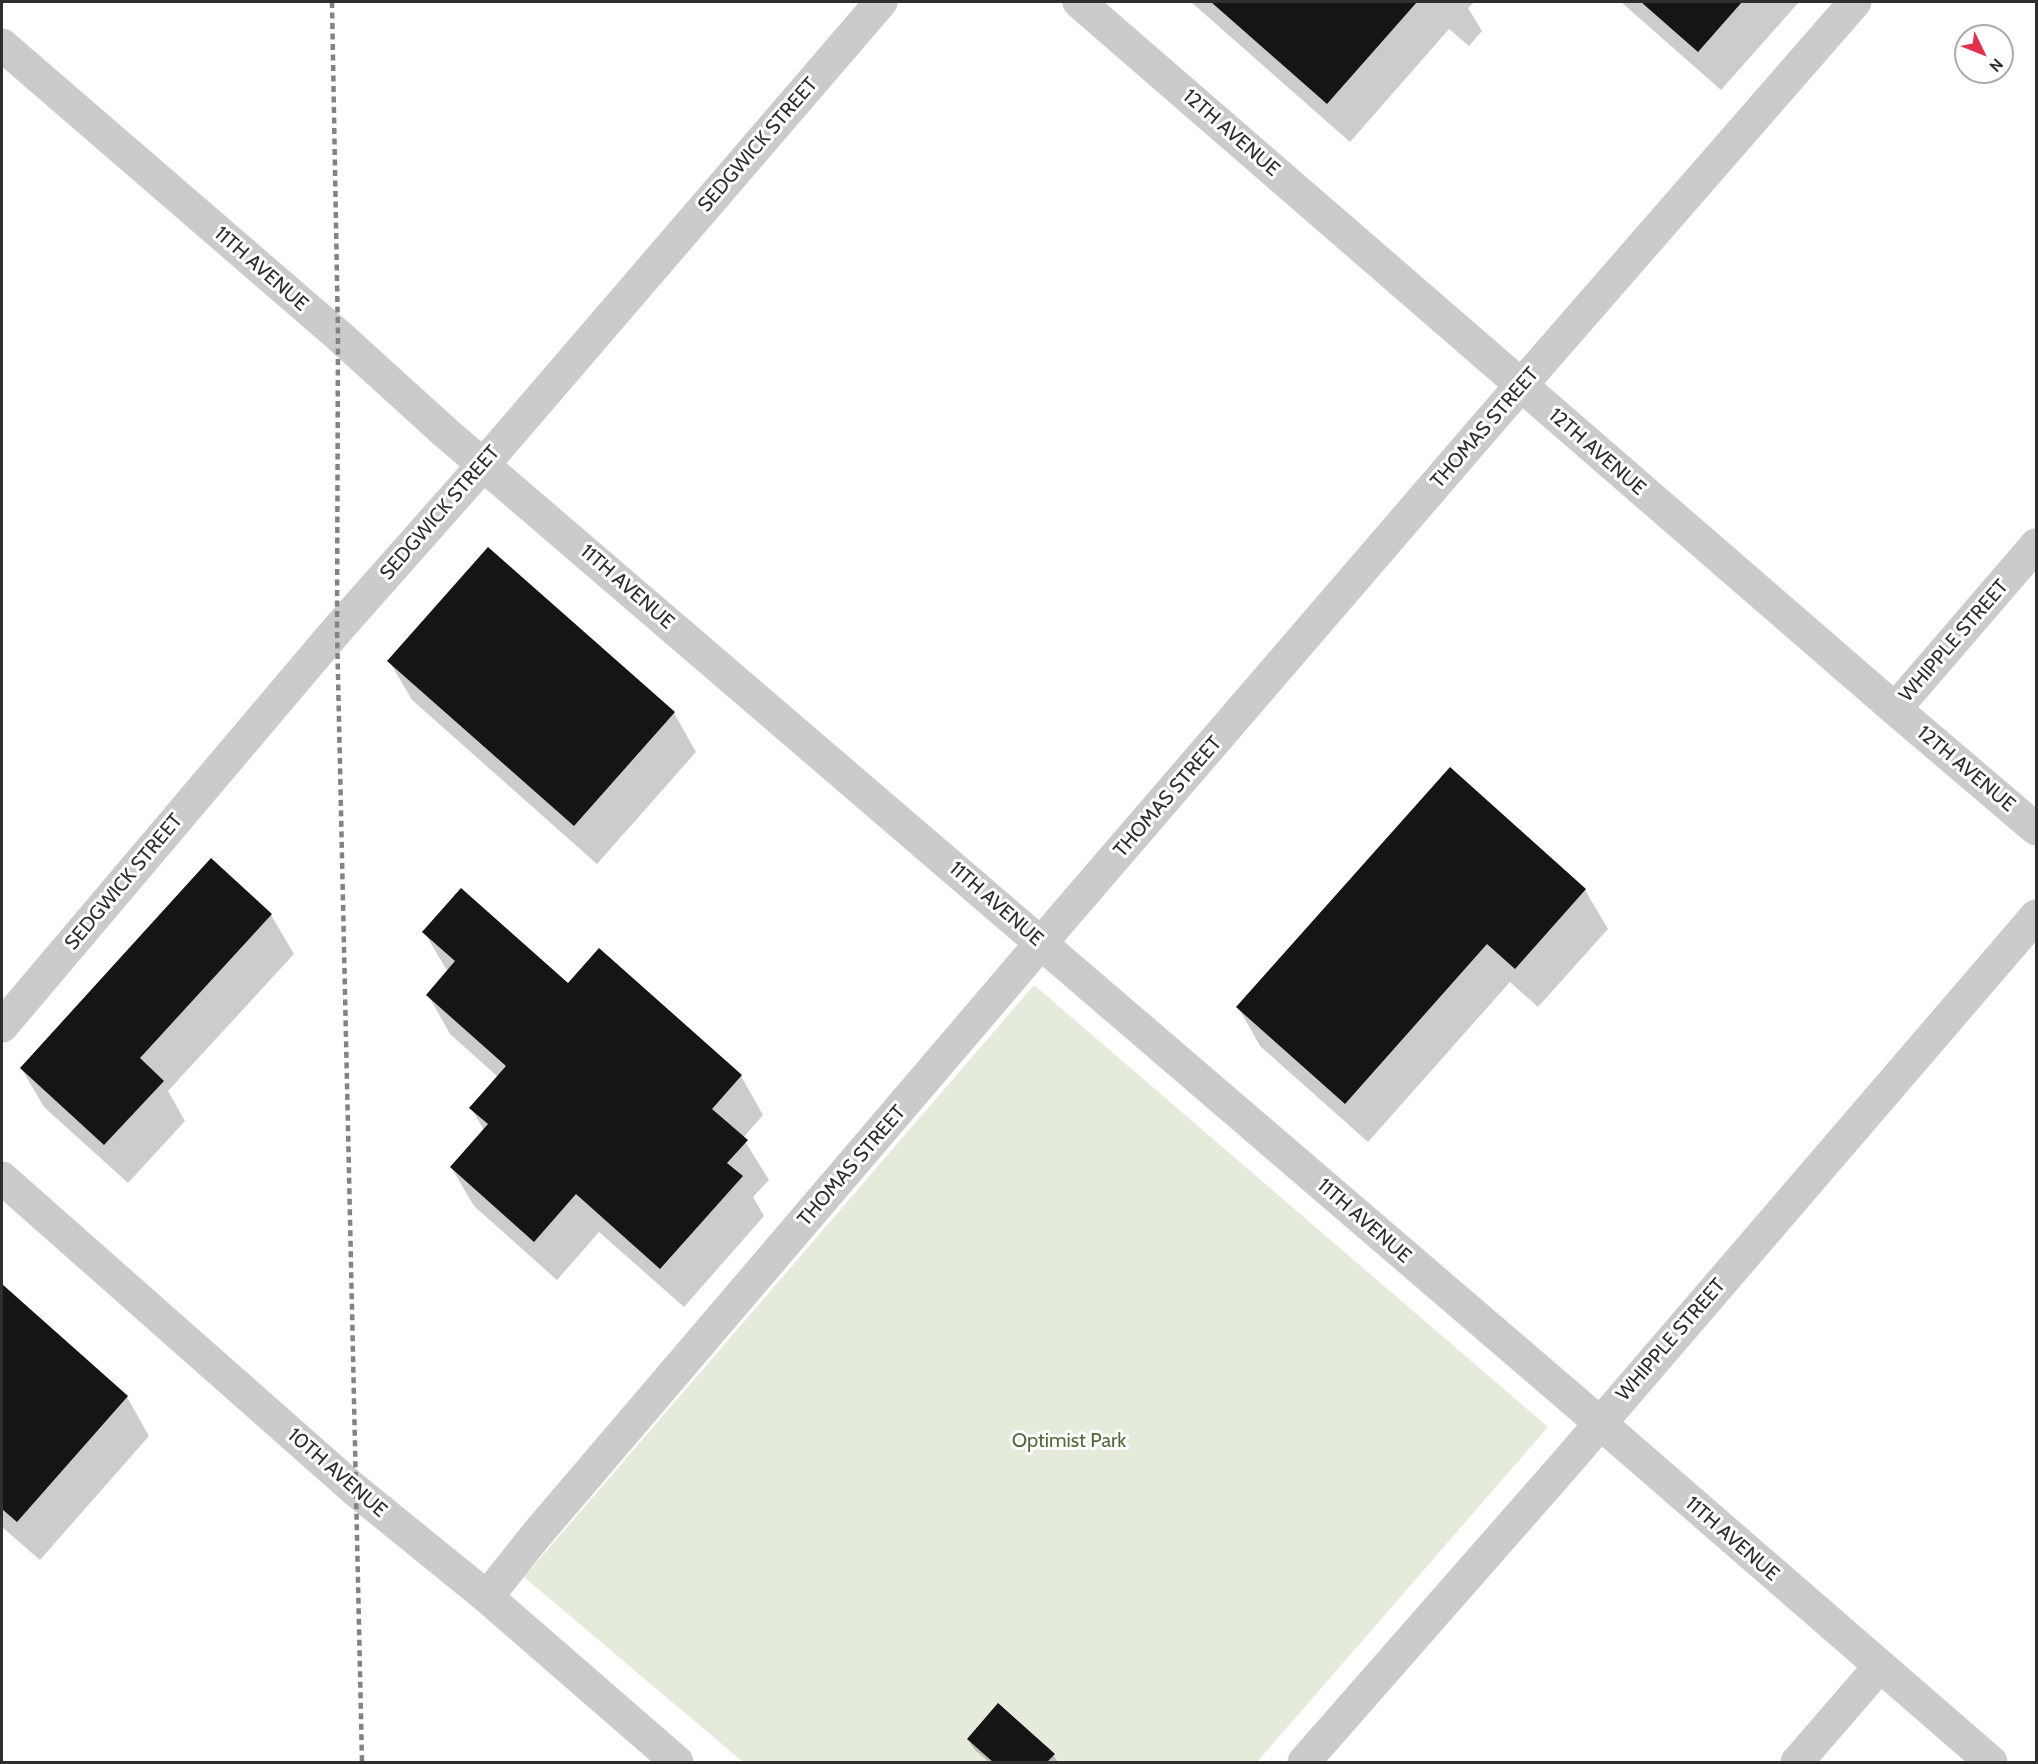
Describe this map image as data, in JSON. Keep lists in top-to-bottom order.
{
  "streets": {
    "street": [
      "12TH AVENUE",
      "SEDGWICK STREET",
      "11TH AVENUE",
      "THOMAS STREET",
      "WHIPPLE STREET",
      "10TH AVENUE"
    ]
  },
  "crossings": [
    ["12TH AVENUE", "THOMAS STREET"],
    ["12TH AVENUE", "WHIPPLE STREET"],
    ["SEDGWICK STREET", "11TH AVENUE"],
    ["11TH AVENUE", "THOMAS STREET"],
    ["11TH AVENUE", "WHIPPLE STREET"],
    ["THOMAS STREET", "10TH AVENUE"]
  ],
  "parks": ["Optimist Park"],
  "north": "bottom right"
}
